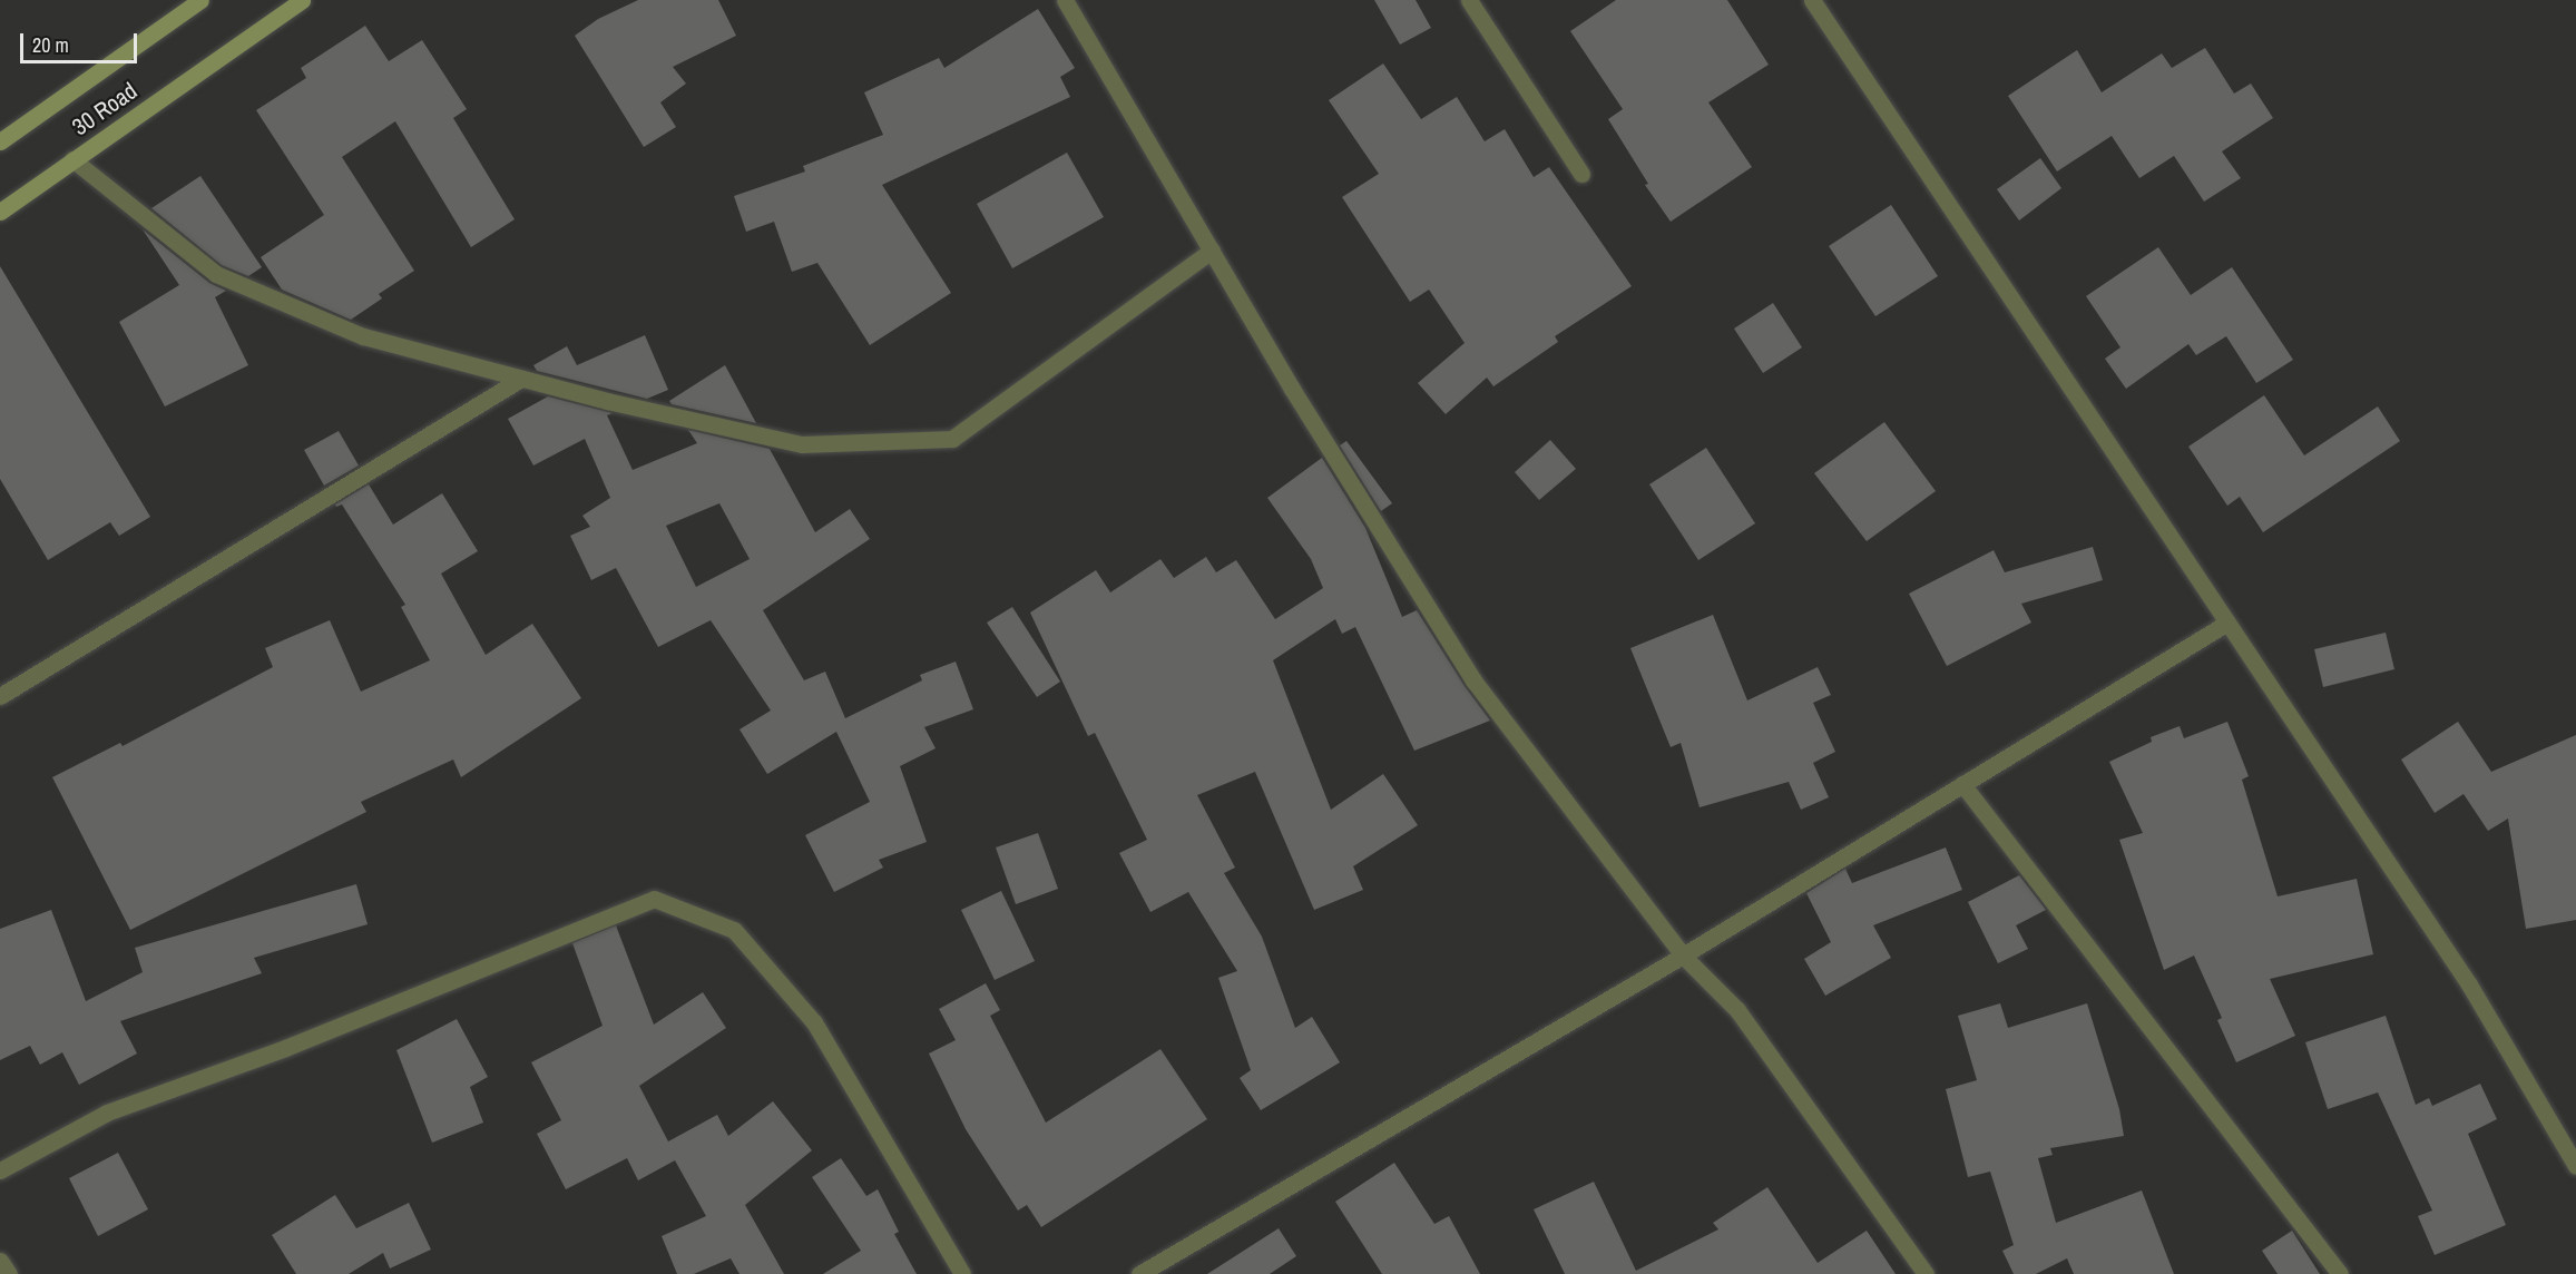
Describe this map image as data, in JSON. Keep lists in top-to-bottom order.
{
  "streets": {
    "main road": ["30 Road"]
  },
  "scale_bar": "20 m"
}
